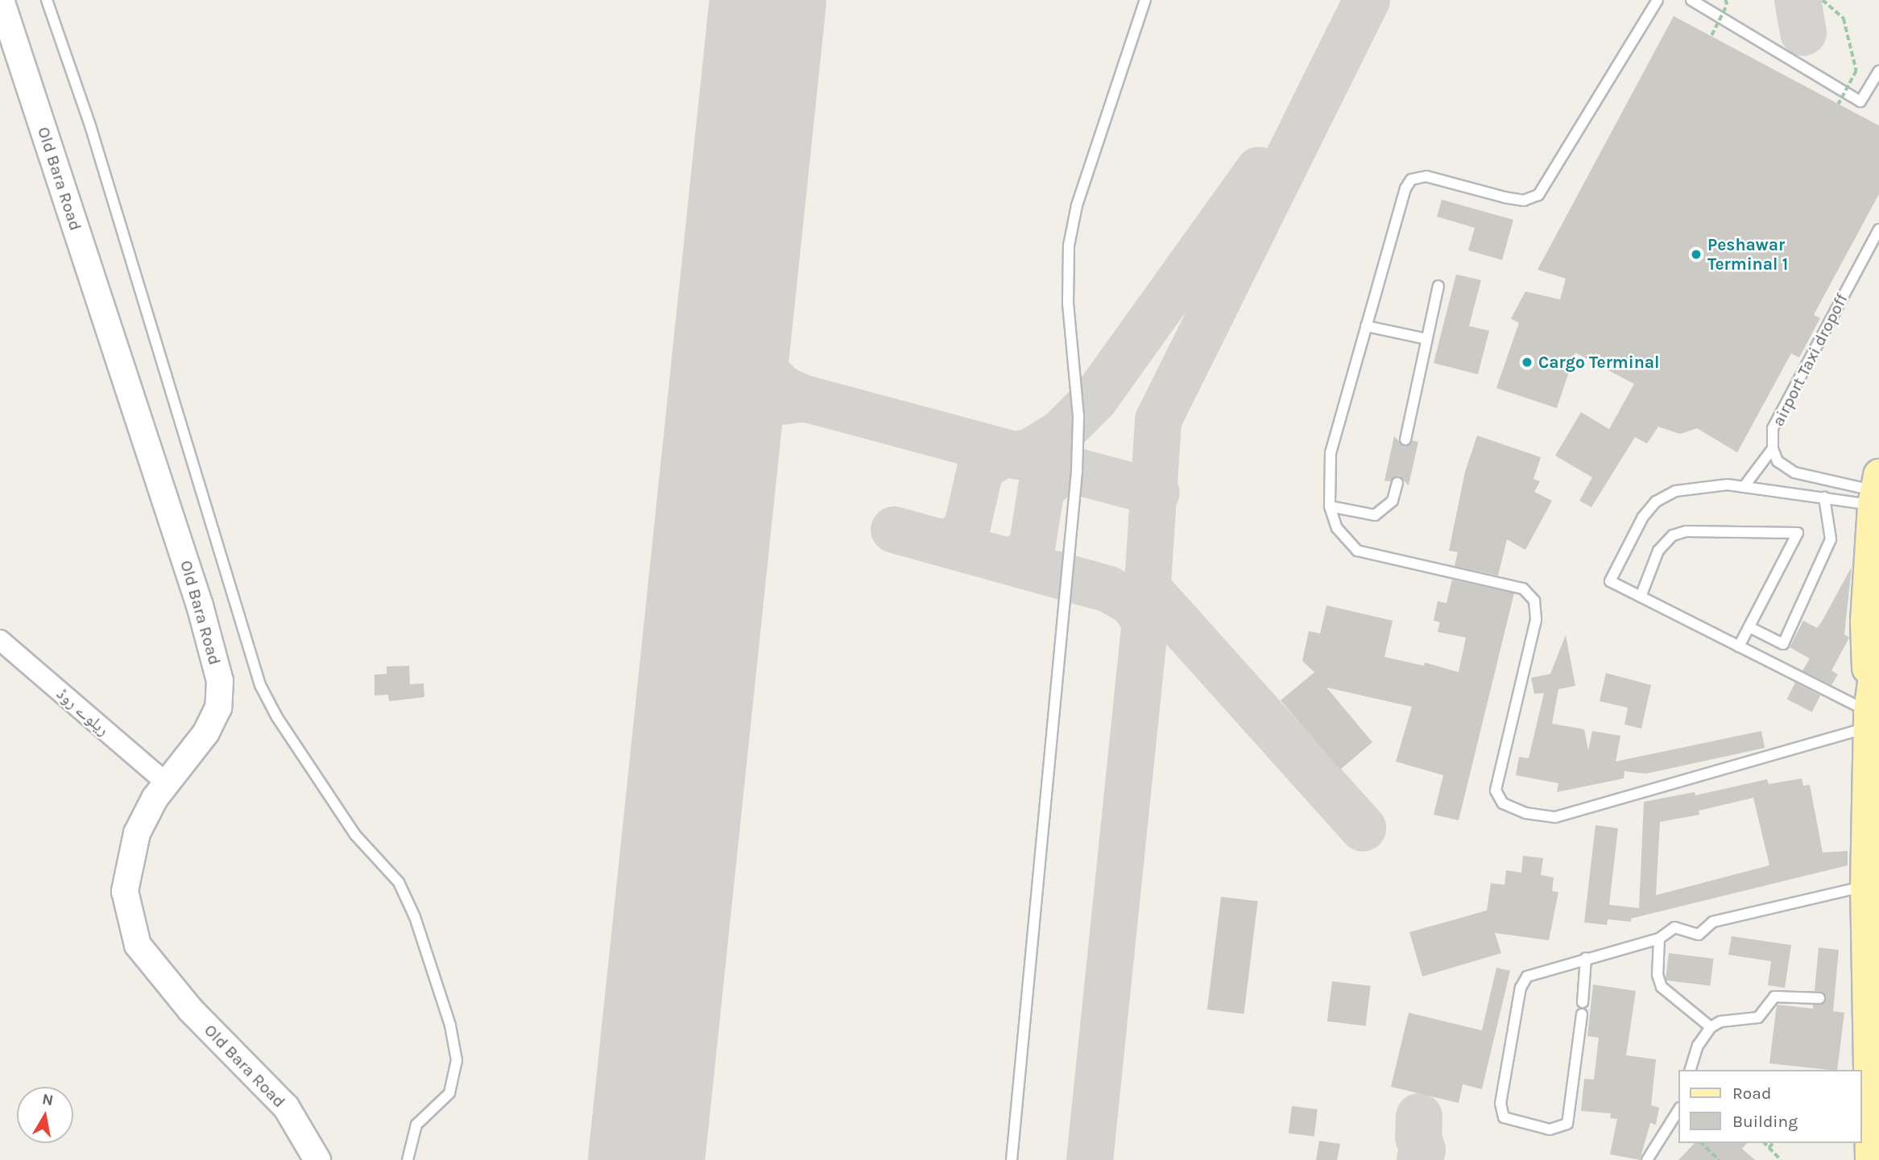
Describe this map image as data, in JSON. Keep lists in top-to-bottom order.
{
  "streets": {
    "street": ["Old Bara Road", "ریلوے روڈ"],
    "lane": ["airport Taxi dropoff"]
  },
  "crossings": [
    ["Old Bara Road", "ریلوے روڈ"]
  ],
  "places": ["Peshawar Terminal 1", "Cargo Terminal"],
  "legend": ["Road", "Building"],
  "north": "top"
}
